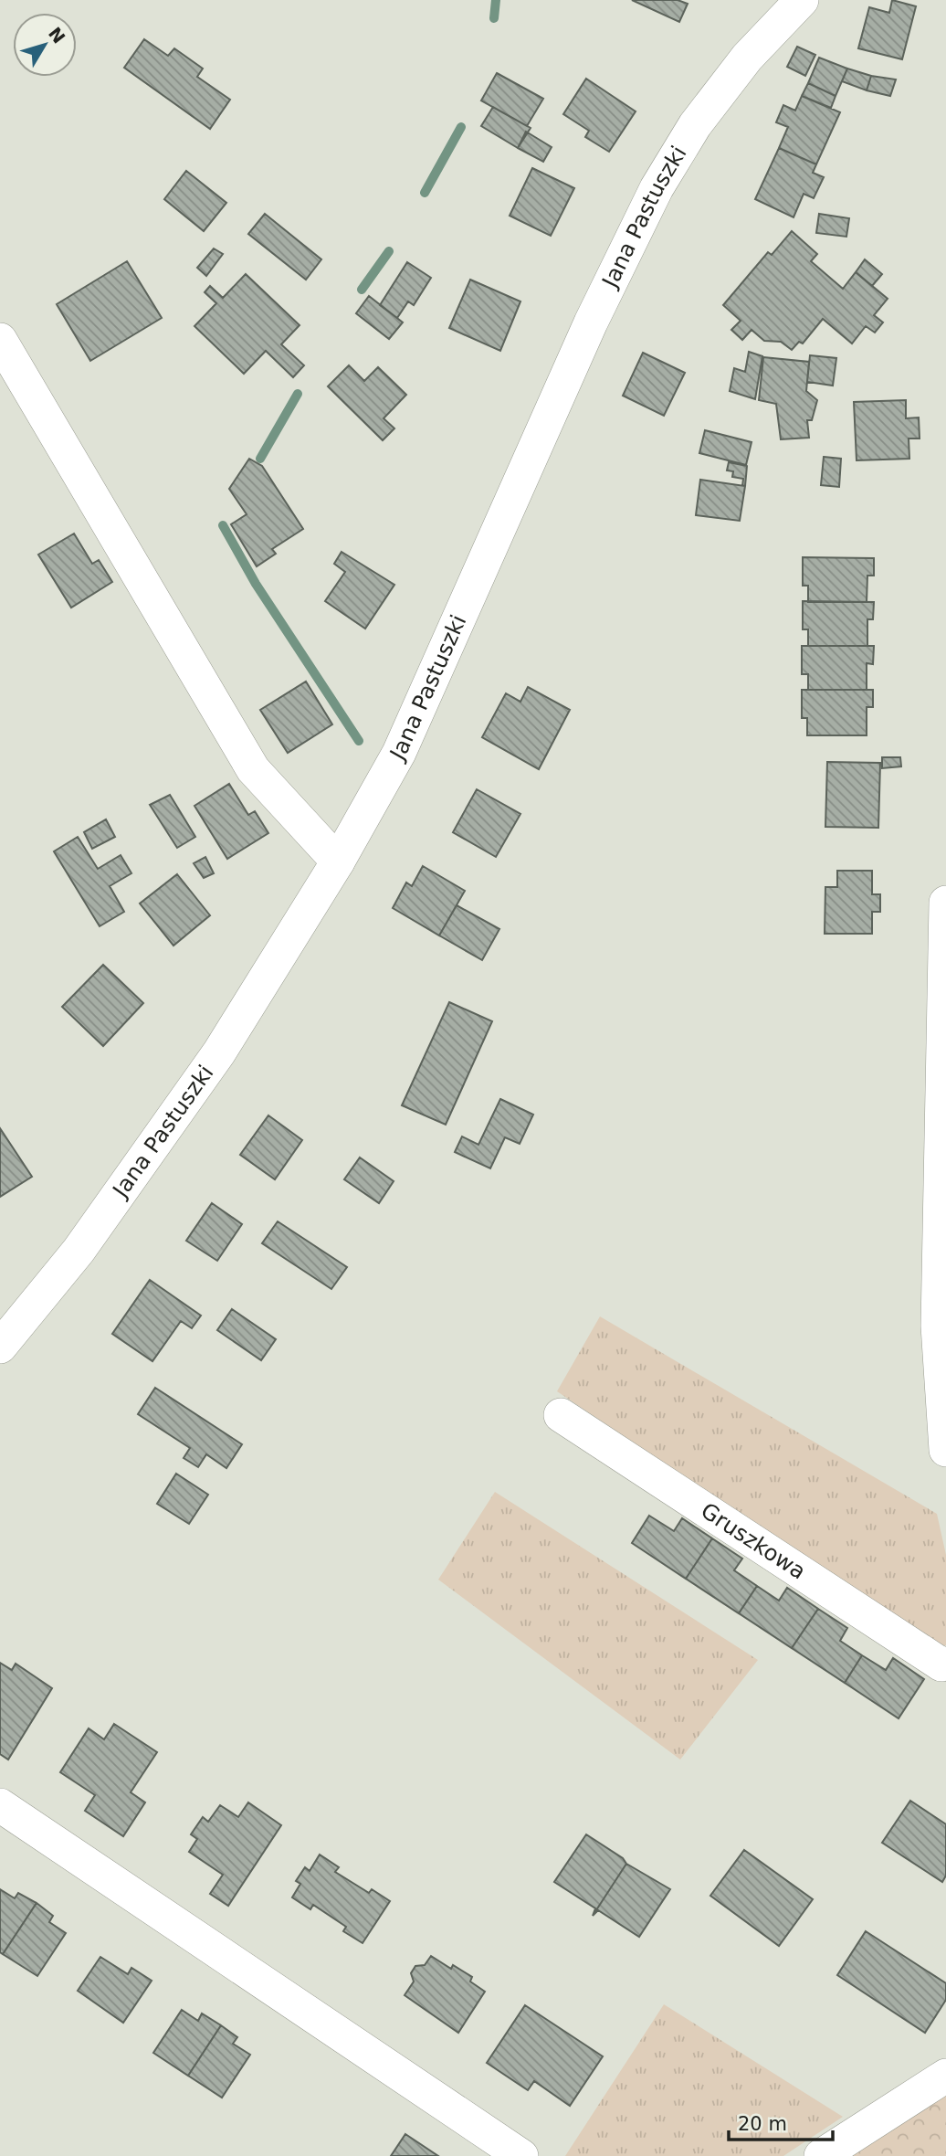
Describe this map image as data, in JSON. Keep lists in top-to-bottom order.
{
  "streets": {
    "street": ["Jana Pastuszki", "Gruszkowa"]
  },
  "scale_bar": "20 m",
  "north": "top right"
}
